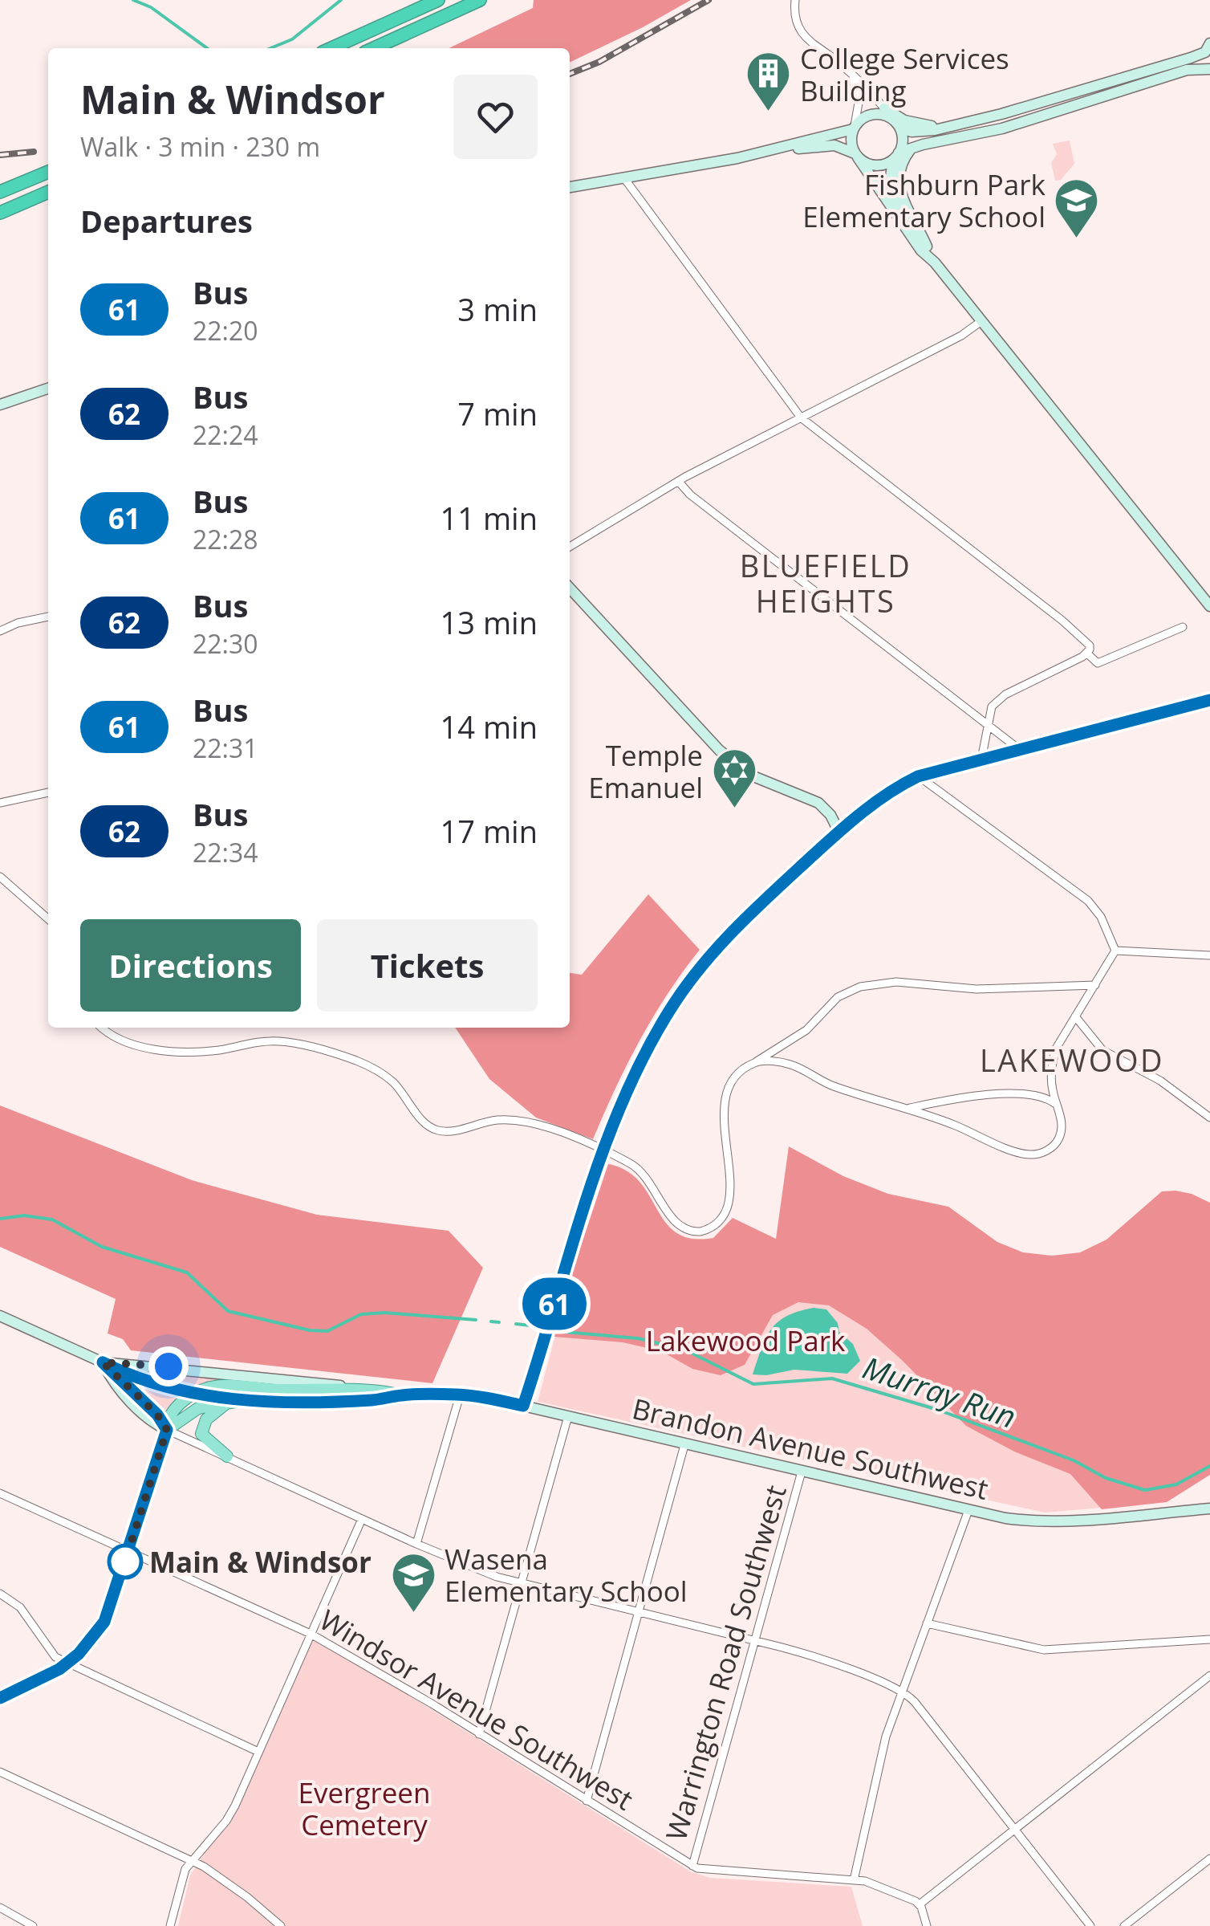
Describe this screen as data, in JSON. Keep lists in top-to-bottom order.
{
  "streets": {
    "main road": ["Brandon Avenue Southwest"],
    "street": ["Warrington Road Southwest", "Windsor Avenue Southwest"]
  },
  "crossings": [
    ["Brandon Avenue Southwest", "Warrington Road Southwest"],
    ["Warrington Road Southwest", "Windsor Avenue Southwest"]
  ],
  "districts": ["BLUEFIELD HEIGHTS", "LAKEWOOD"],
  "water": ["Murray Run"],
  "parks": ["Lakewood Park", "Evergreen Cemetery"],
  "places": {
    "building": ["College Services Building"],
    "school or university": ["Fishburn Park Elementary School", "Wasena Elementary School"],
    "synagogue": ["Temple Emanuel"],
    "other": ["Main & Windsor"]
  },
  "lines": ["bus line 61"],
  "page": {
    "on_map": "61",
    "heading": [
      ["Main & Windsor", "Walk · 3 min · 230 m"],
      "Departures"
    ],
    "list": [
      {
        "mark": "61",
        "name": "Bus",
        "note": "22:20",
        "value": "3 min"
      },
      {
        "mark": "62",
        "name": "Bus",
        "note": "22:24",
        "value": "7 min"
      },
      {
        "mark": "61",
        "name": "Bus",
        "note": "22:28",
        "value": "11 min"
      },
      {
        "mark": "62",
        "name": "Bus",
        "note": "22:30",
        "value": "13 min"
      },
      {
        "mark": "61",
        "name": "Bus",
        "note": "22:31",
        "value": "14 min"
      },
      {
        "mark": "62",
        "name": "Bus",
        "note": "22:34",
        "value": "17 min"
      }
    ],
    "buttons": ["Directions", "Tickets"]
  }
}
